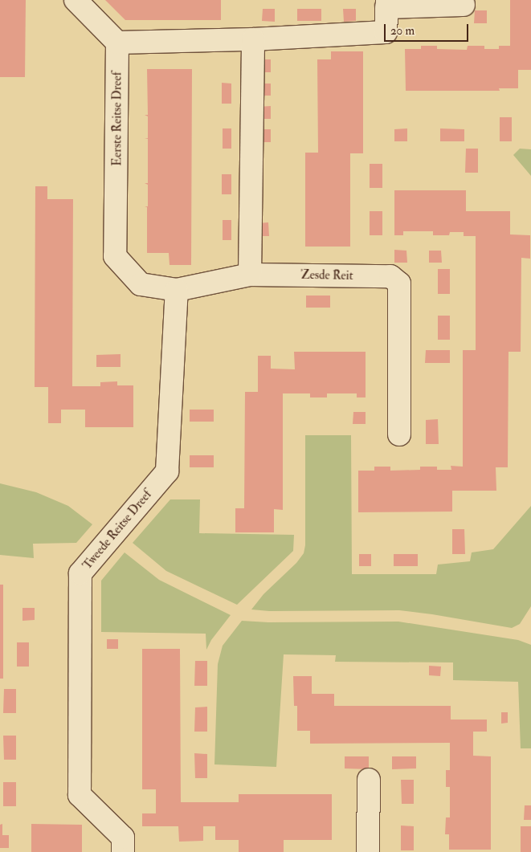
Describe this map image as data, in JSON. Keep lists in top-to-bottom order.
{
  "streets": {
    "street": ["Eerste Reitse Dreef", "Zesde Reit", "Tweede Reitse Dreef"]
  },
  "crossings": [
    ["Eerste Reitse Dreef", "Zesde Reit"],
    ["Zesde Reit", "Tweede Reitse Dreef"]
  ],
  "scale_bar": "20 m"
}
